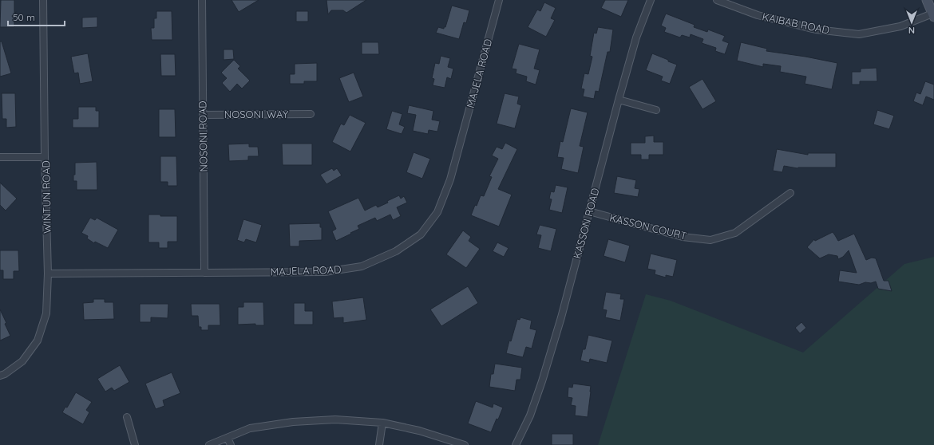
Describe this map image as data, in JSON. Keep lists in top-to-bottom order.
{
  "streets": {
    "street": [
      "KAIBAB ROAD",
      "MAJELA ROAD",
      "NOSONI WAY",
      "NOSONI ROAD",
      "WINTUN ROAD",
      "KASSON ROAD",
      "KASSON COURT"
    ]
  },
  "crossings": [
    ["MAJELA ROAD", "NOSONI ROAD"],
    ["MAJELA ROAD", "WINTUN ROAD"],
    ["NOSONI WAY", "NOSONI ROAD"],
    ["KASSON ROAD", "KASSON COURT"]
  ],
  "scale_bar": "50 m",
  "north": "bottom"
}
